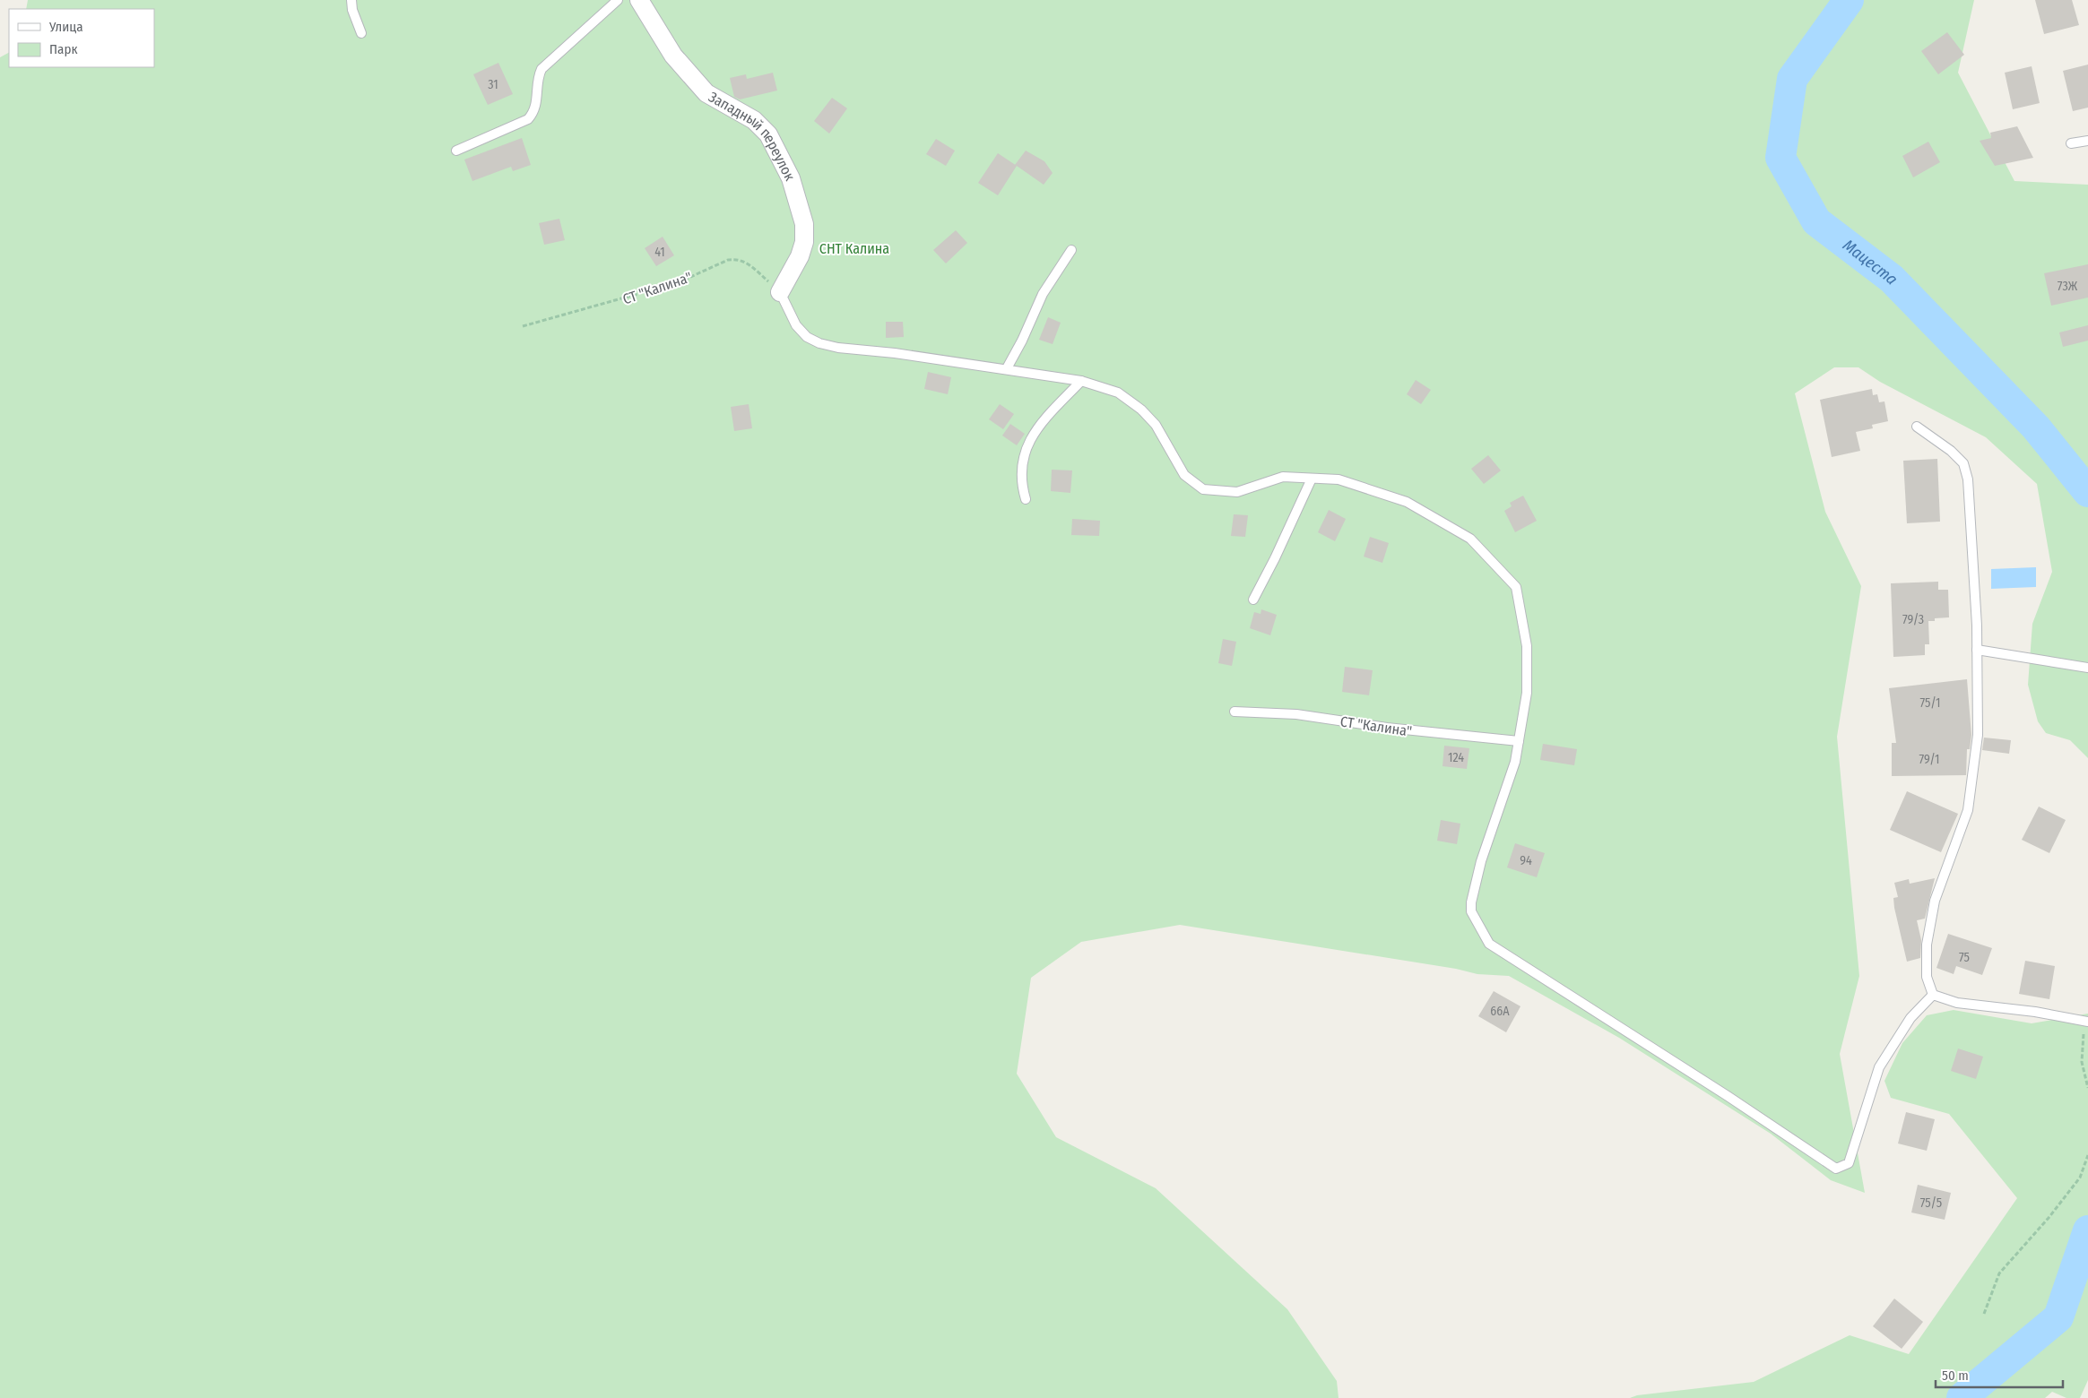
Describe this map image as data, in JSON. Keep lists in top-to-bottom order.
{
  "streets": {
    "street": ["Западный переулок"],
    "lane": ["СТ \"Калина\""]
  },
  "crossings": [
    ["Западный переулок", "СТ \"Калина\""]
  ],
  "water": ["Мацеста"],
  "parks": ["СНТ Калина"],
  "house_numbers": [
    "31",
    "41",
    "73Ж",
    "79/3",
    "75/1",
    "124",
    "79/1",
    "94",
    "75",
    "66А",
    "75/5"
  ],
  "legend": ["Улица", "Парк"],
  "scale_bar": "50 m"
}
